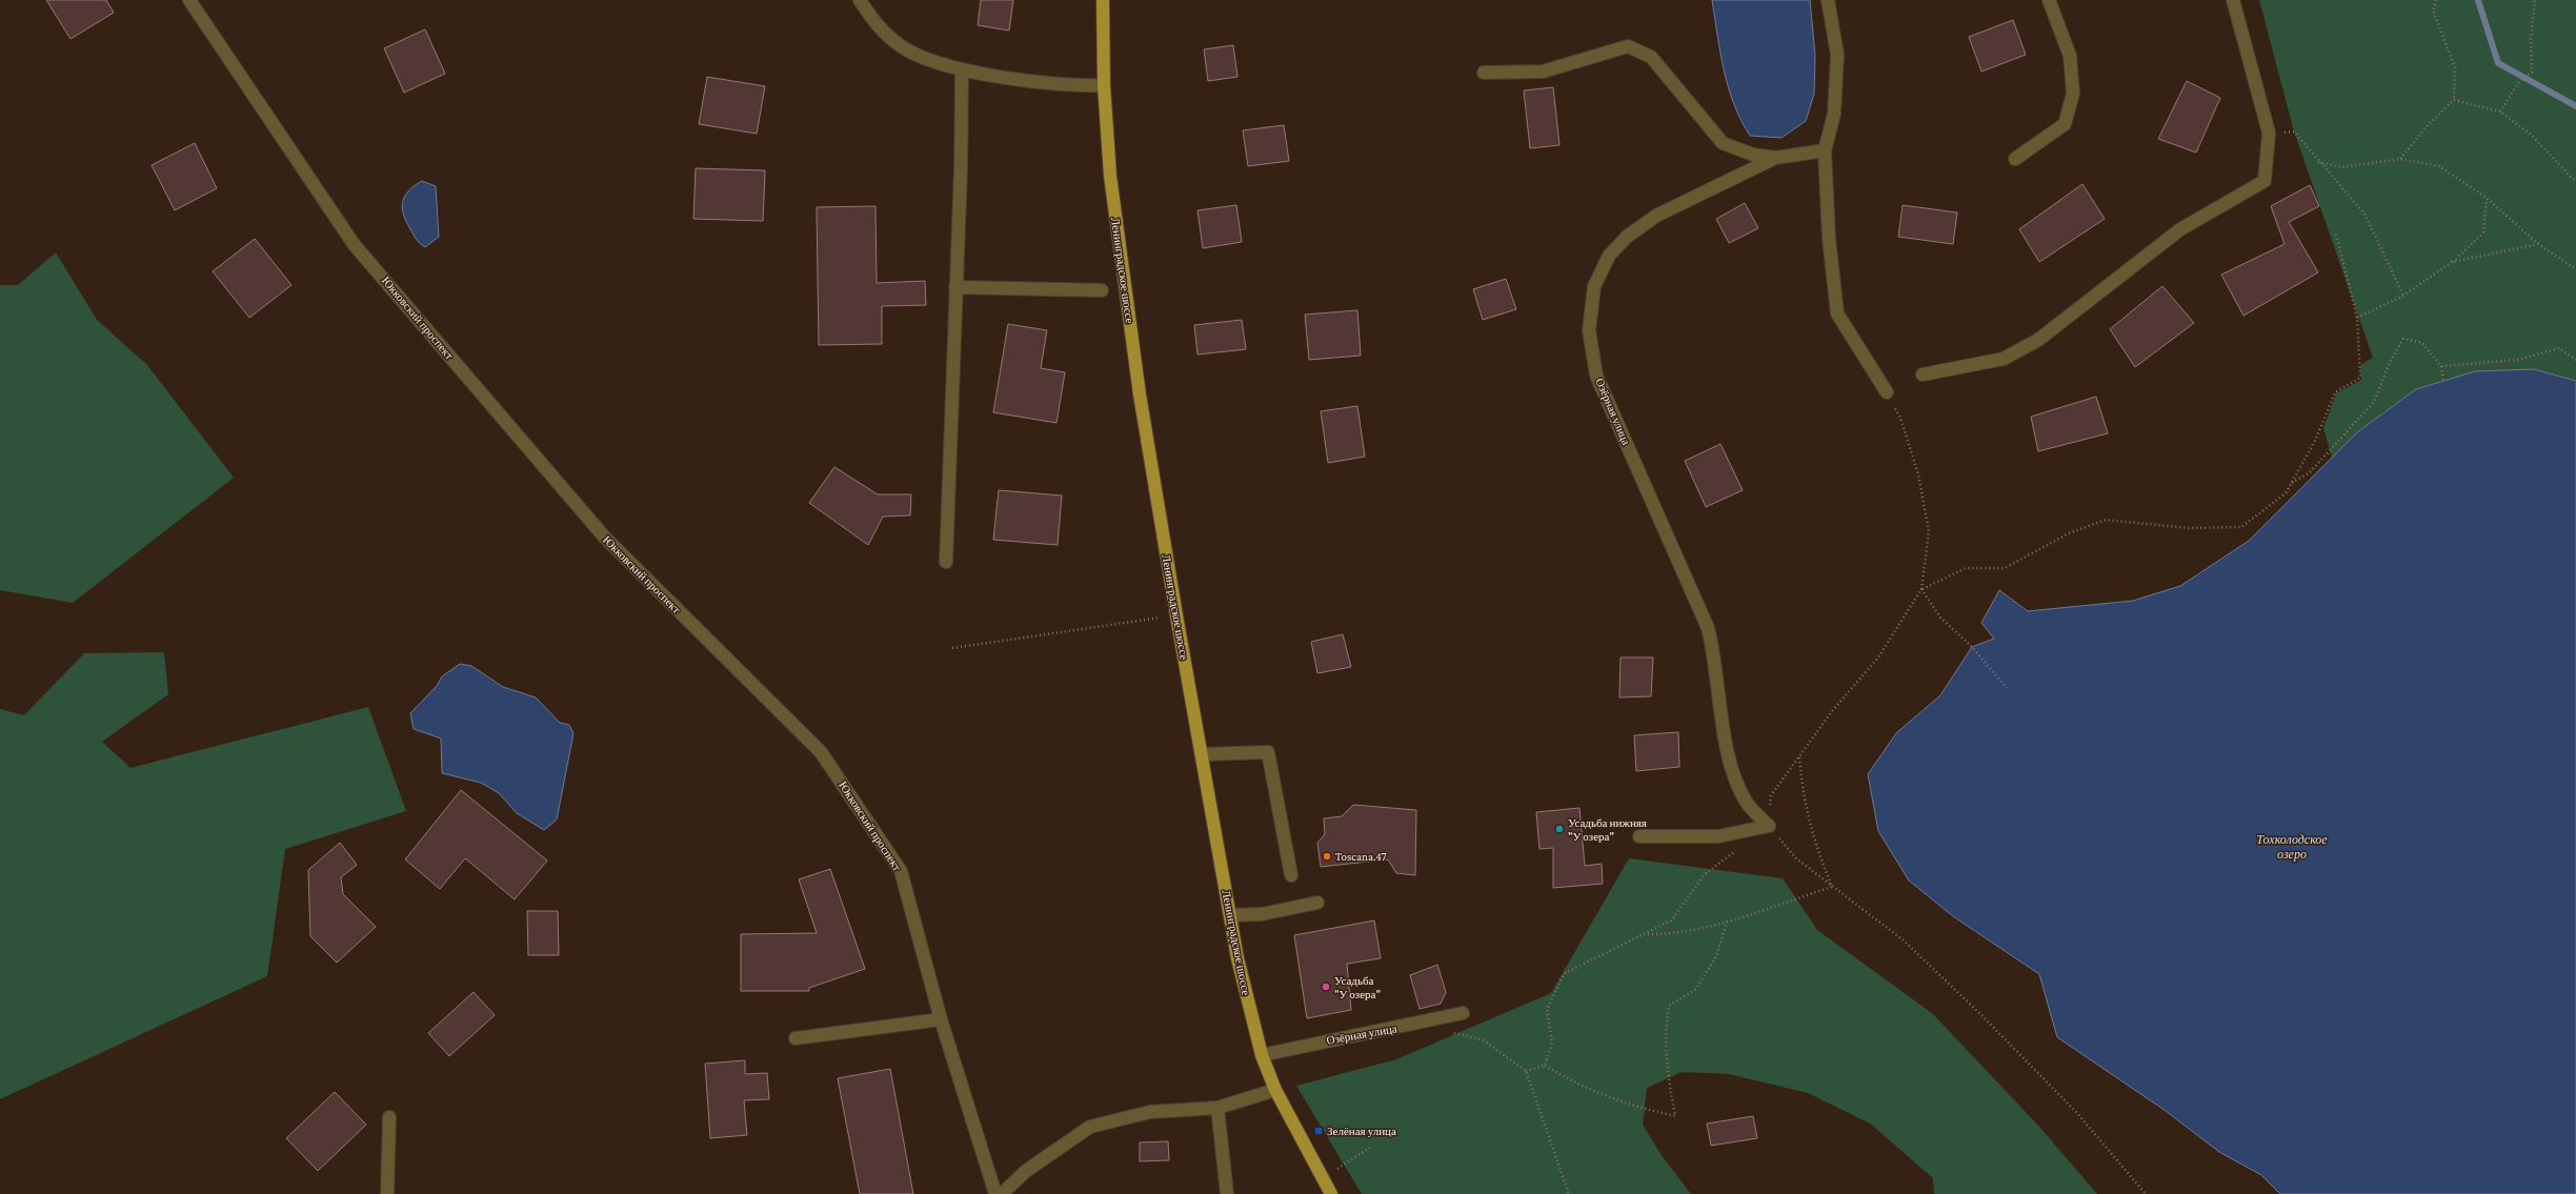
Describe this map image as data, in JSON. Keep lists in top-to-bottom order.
{
  "streets": {
    "main road": ["Ленинградское шоссе"],
    "street": ["Юкковский проспект", "Озёрная улица"]
  },
  "crossings": [
    ["Ленинградское шоссе", "Озёрная улица"]
  ],
  "water": ["Тохколодское озеро"],
  "places": {
    "other": ["Усадьба нижняя \"У озера\"", "Toscana.47", "Усадьба \"У озера\""],
    "transit": ["Зелёная улица"]
  }
}
